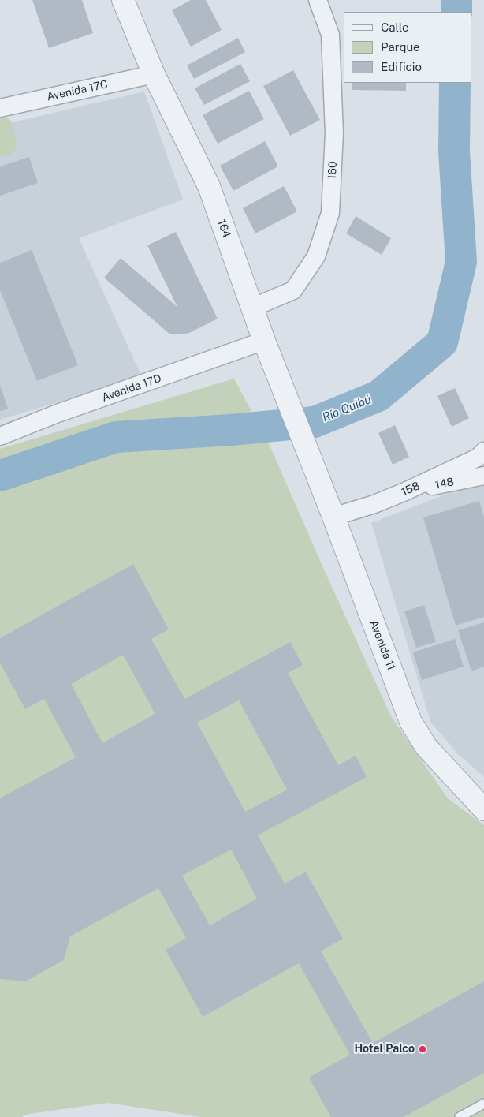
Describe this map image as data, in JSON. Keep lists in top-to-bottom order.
{
  "streets": {
    "street": [
      "Avenida 17C",
      "160",
      "164",
      "Avenida 17D",
      "148",
      "158",
      "Avenida 11"
    ]
  },
  "crossings": [
    ["Avenida 17C", "164"],
    ["160", "164"],
    ["164", "Avenida 17D"],
    ["164", "Avenida 11"],
    ["148", "158"],
    ["158", "Avenida 11"]
  ],
  "water": ["Río Quibú"],
  "places": ["Hotel Palco"],
  "legend": ["Calle", "Parque", "Edificio"]
}
